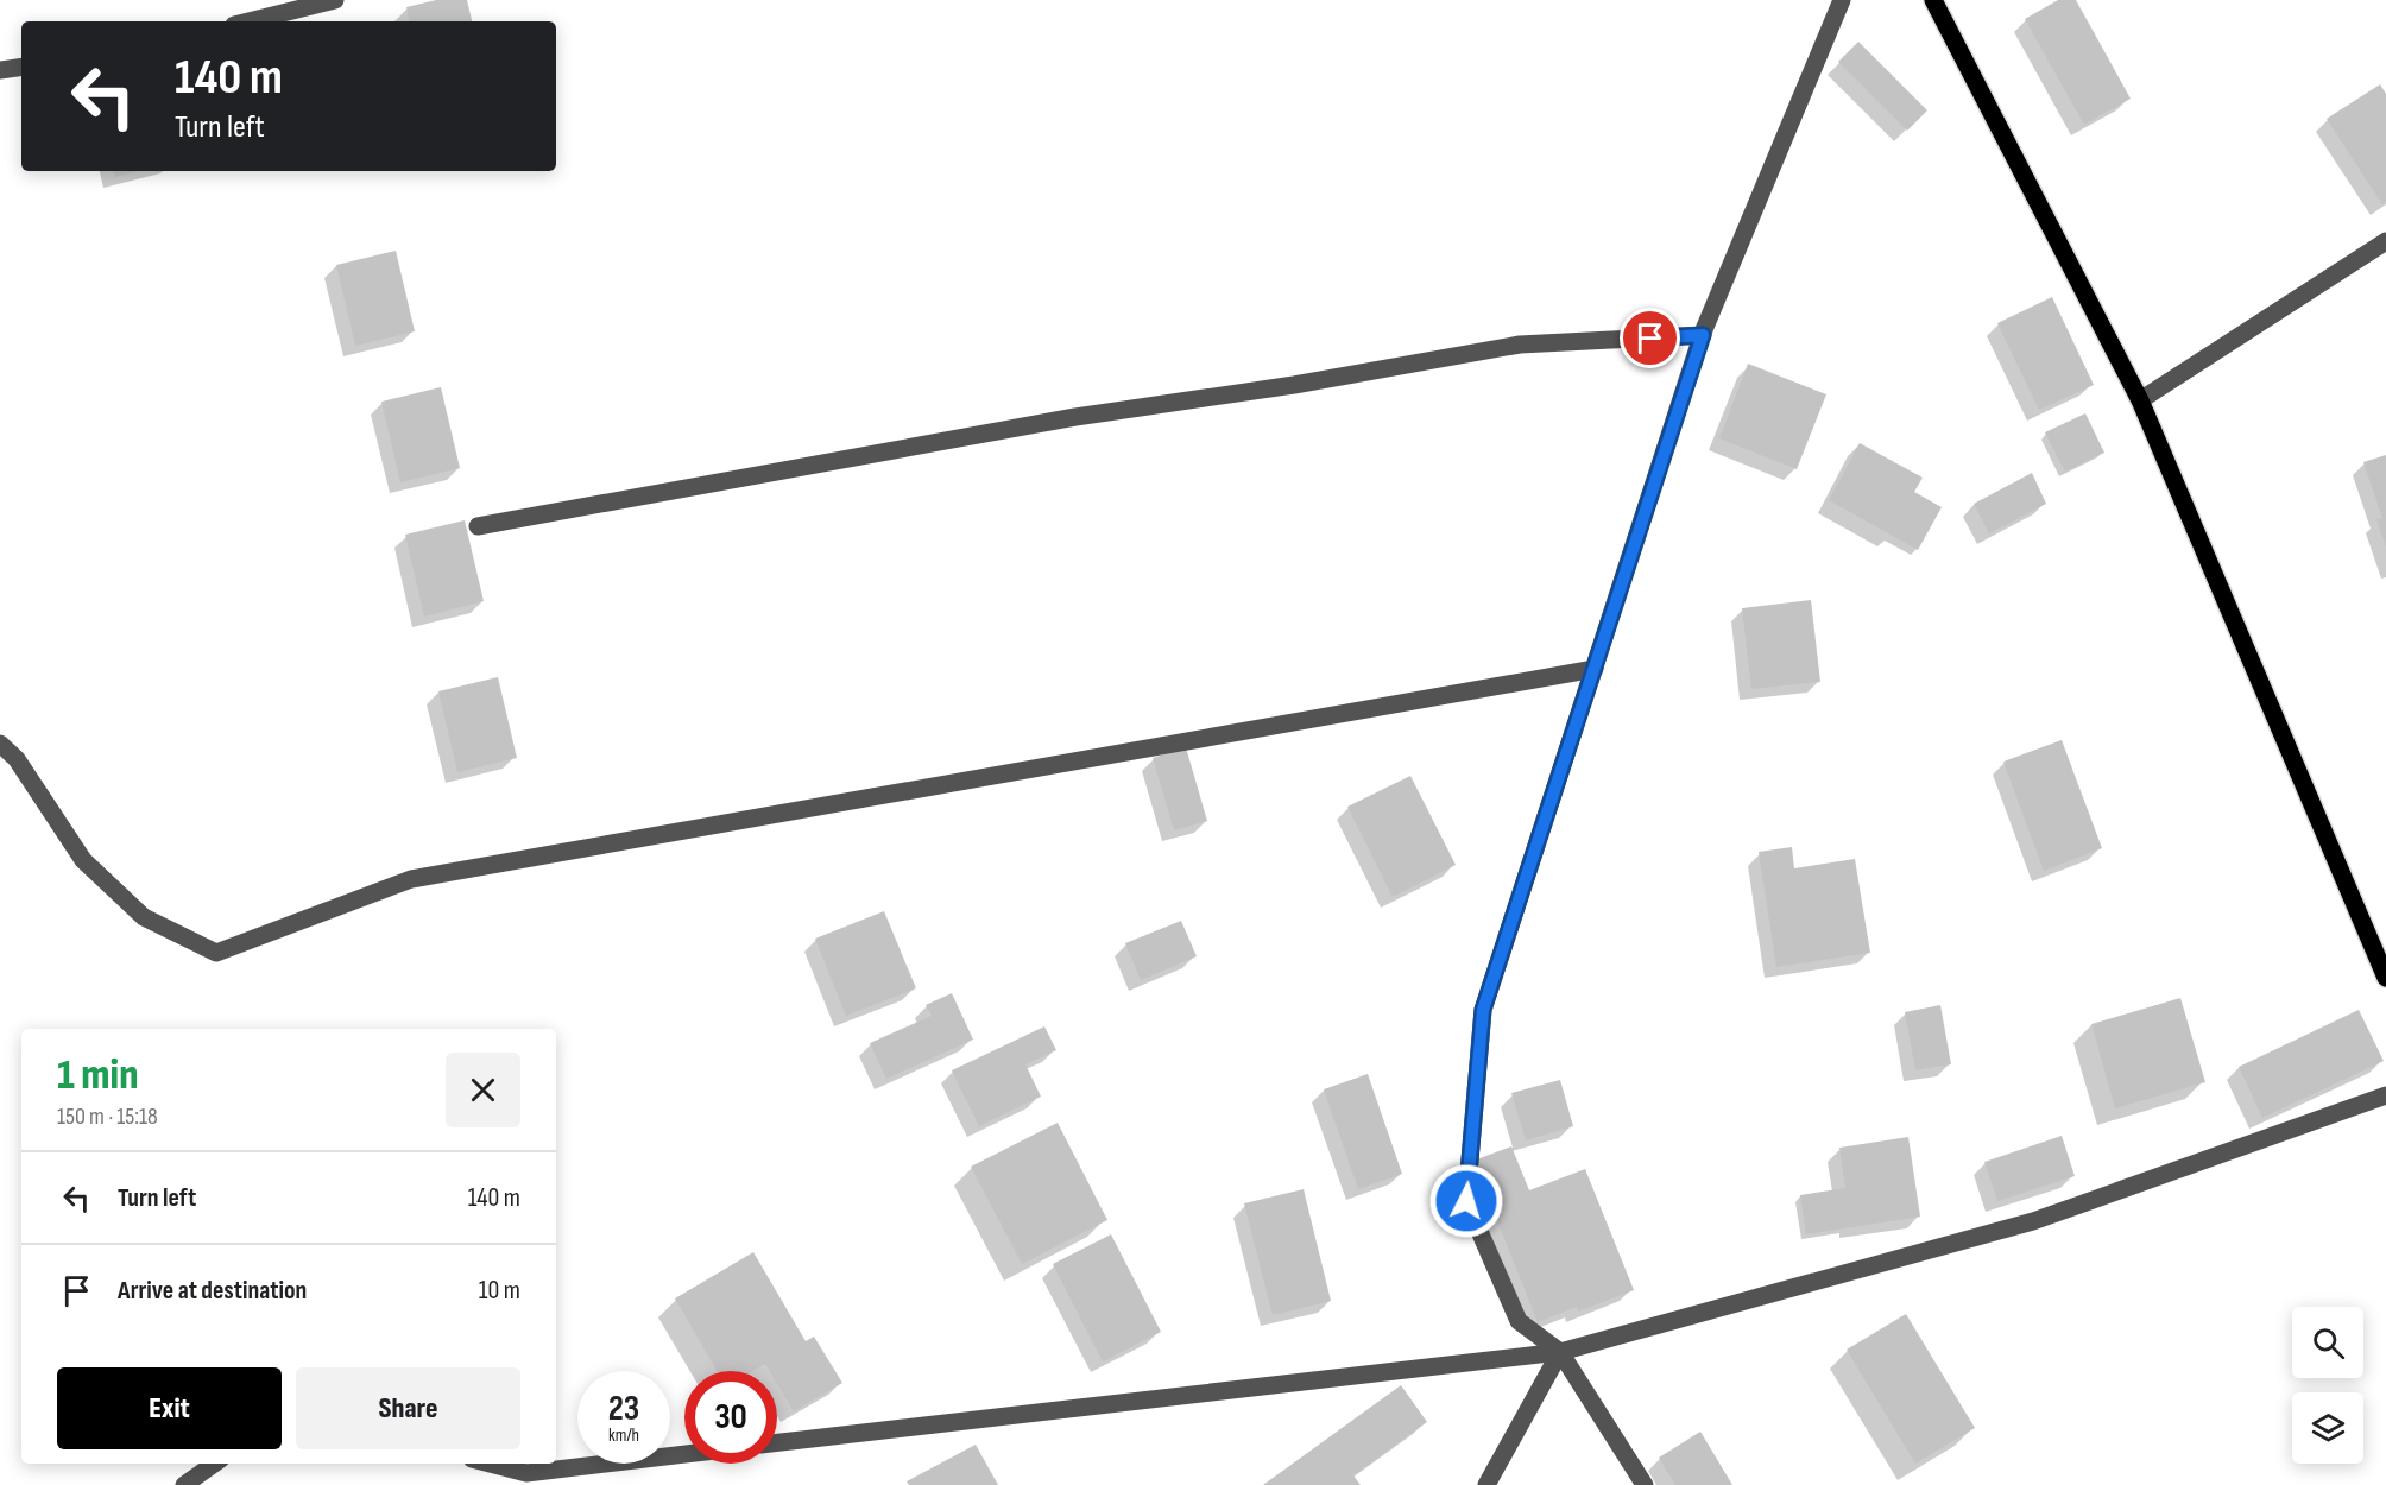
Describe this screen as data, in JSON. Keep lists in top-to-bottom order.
{
  "page": {
    "turn": ["140 m", "Turn left"],
    "heading": ["1 min", "150 m · 15:18"],
    "list": [
      {
        "name": "Turn left",
        "value": "140 m"
      },
      {
        "name": "Arrive at destination",
        "value": "10 m"
      }
    ],
    "buttons": ["Exit", "Share"],
    "speed": "23 km/h",
    "limit": "30"
  }
}
